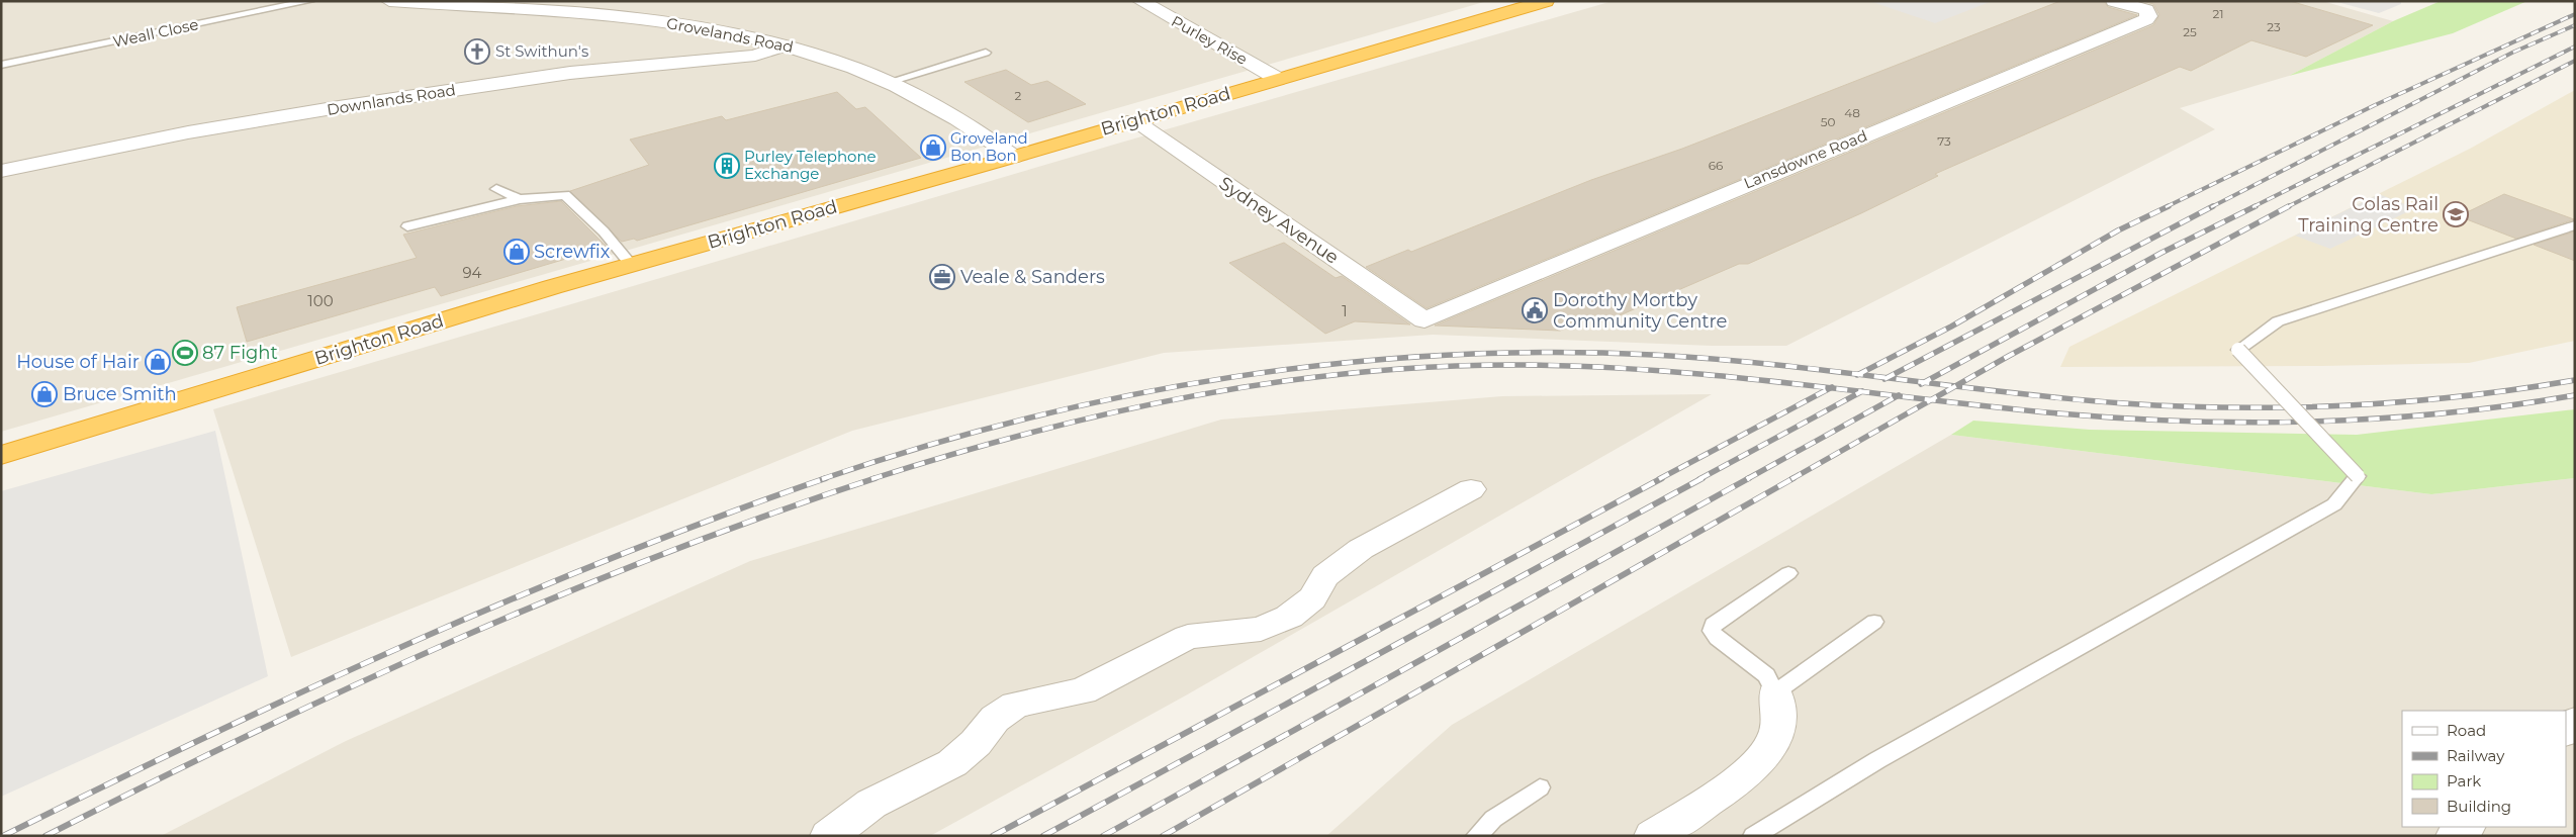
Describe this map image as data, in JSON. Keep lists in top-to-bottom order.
{
  "streets": {
    "highway": ["Brighton Road"],
    "street": [
      "Grovelands Road",
      "Purley Rise",
      "Downlands Road",
      "Lansdowne Road",
      "Sydney Avenue"
    ],
    "lane": ["Weall Close"]
  },
  "crossings": [
    ["Grovelands Road", "Downlands Road"],
    ["Grovelands Road", "Brighton Road"],
    ["Purley Rise", "Brighton Road"],
    ["Brighton Road", "Sydney Avenue"],
    ["Lansdowne Road", "Sydney Avenue"]
  ],
  "places": {
    "church": ["St Swithun's"],
    "shop": [
      "Groveland Bon Bon",
      "Screwfix",
      "House of Hair",
      "Bruce Smith"
    ],
    "building": ["Purley Telephone Exchange"],
    "school or university": ["Colas Rail Training Centre"],
    "office": ["Veale & Sanders"],
    "public building": ["Dorothy Mortby Community Centre"],
    "sports": ["87 Fight"]
  },
  "house_numbers": [
    "21",
    "23",
    "25",
    "2",
    "48",
    "50",
    "73",
    "66",
    "94",
    "100",
    "1"
  ],
  "legend": [
    "Road",
    "Railway",
    "Park",
    "Building"
  ]
}
